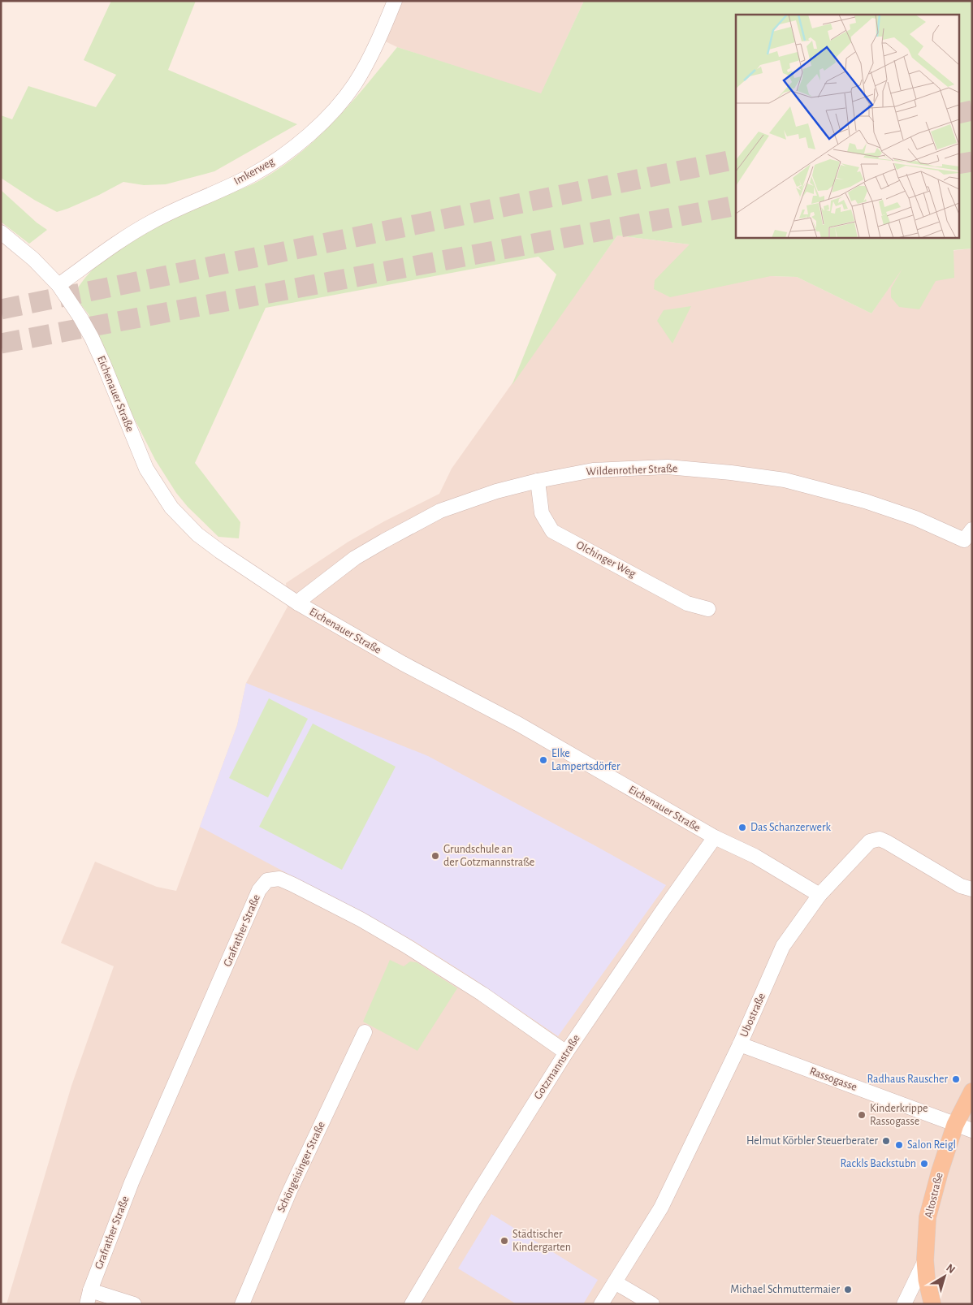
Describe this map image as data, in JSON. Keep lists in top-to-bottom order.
{
  "streets": {
    "main road": ["Altostraße"],
    "street": [
      "Imkerweg",
      "Eichenauer Straße",
      "Wildenrother Straße",
      "Olchinger Weg",
      "Grafrather Straße",
      "Ubostraße",
      "Gotzmannstraße",
      "Rassogasse",
      "Schöngeisinger Straße"
    ]
  },
  "crossings": [
    ["Imkerweg", "Eichenauer Straße"],
    ["Eichenauer Straße", "Wildenrother Straße"],
    ["Eichenauer Straße", "Ubostraße"],
    ["Eichenauer Straße", "Gotzmannstraße"],
    ["Wildenrother Straße", "Olchinger Weg"],
    ["Grafrather Straße", "Gotzmannstraße"],
    ["Ubostraße", "Rassogasse"],
    ["Rassogasse", "Altostraße"]
  ],
  "places": [
    "Elke Lampertsdörfer",
    "Das Schanzerwerk",
    "Grundschule an der Gotzmannstraße",
    "Radhaus Rauscher",
    "Kinderkrippe Rassogasse",
    "Helmut Körbler Steuerberater",
    "Salon Reigl",
    "Rackls Backstubn",
    "Städtischer Kindergarten",
    "Michael Schmuttermaier"
  ],
  "north": "top right"
}
